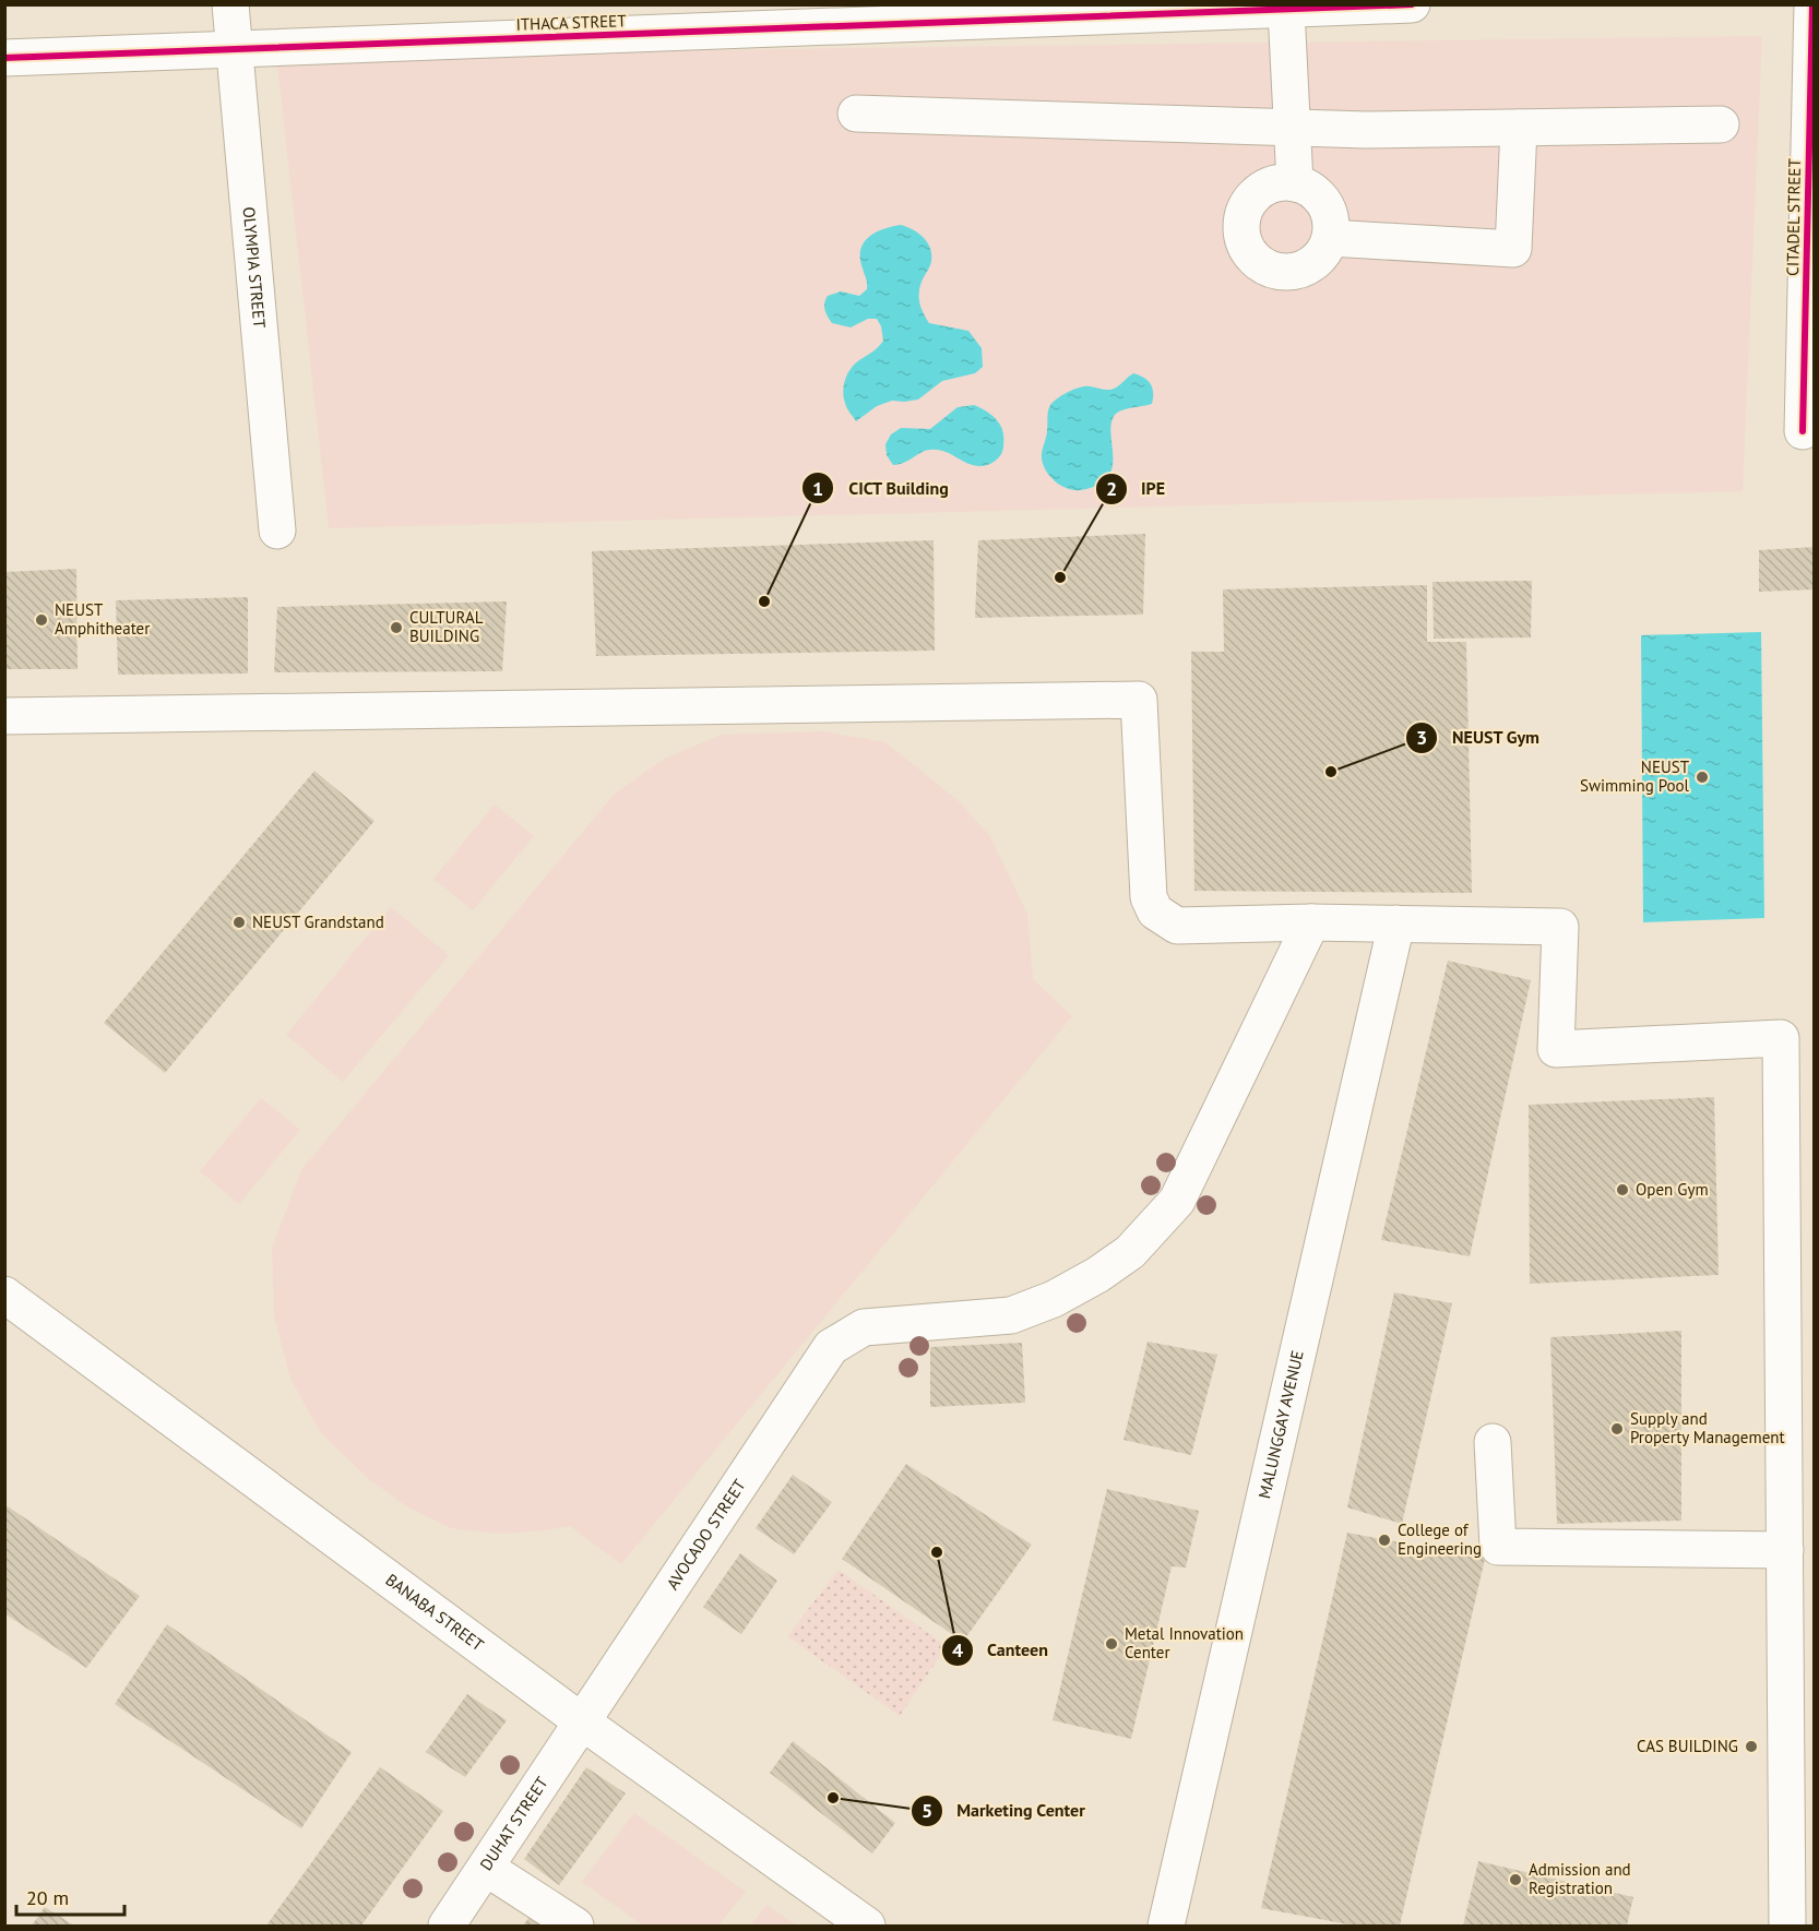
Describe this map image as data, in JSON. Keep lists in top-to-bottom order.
{
  "streets": {
    "street": [
      "ITHACA STREET",
      "CITADEL STREET",
      "OLYMPIA STREET",
      "MALUNGGAY AVENUE",
      "AVOCADO STREET",
      "BANABA STREET",
      "DUHAT STREET"
    ]
  },
  "crossings": [
    ["ITHACA STREET", "OLYMPIA STREET"],
    ["AVOCADO STREET", "BANABA STREET"],
    ["AVOCADO STREET", "DUHAT STREET"],
    ["BANABA STREET", "DUHAT STREET"]
  ],
  "places": [
    "IPE",
    "CICT Building",
    "NEUST Amphitheater",
    "CULTURAL BUILDING",
    "NEUST Gym",
    "NEUST Swimming Pool",
    "NEUST Grandstand",
    "Open Gym",
    "Supply and Property Management",
    "College of Engineering",
    "Canteen",
    "Metal Innovation Center",
    "CAS BUILDING",
    "Marketing Center",
    "Admission and Registration"
  ],
  "scale_bar": "20 m"
}
